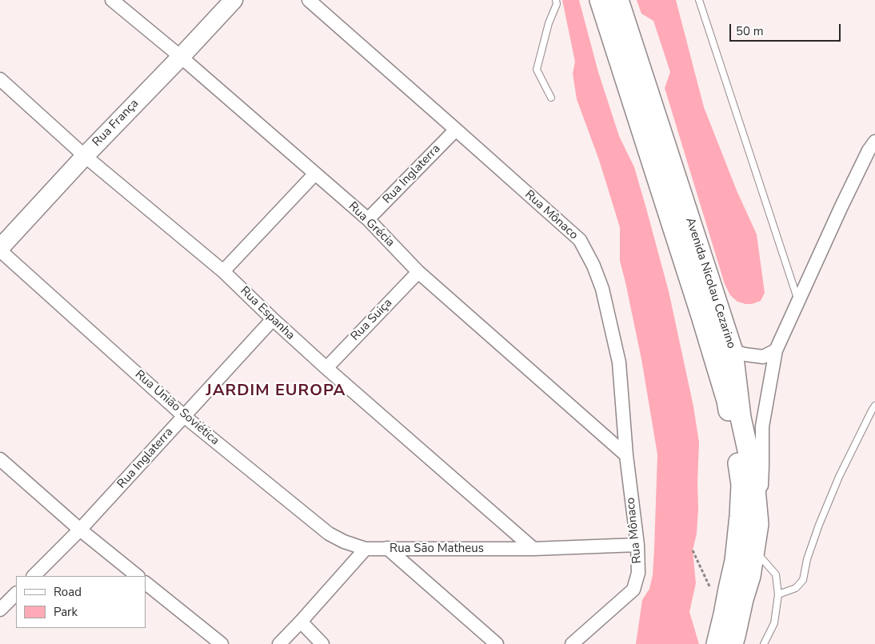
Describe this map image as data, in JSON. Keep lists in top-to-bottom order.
{
  "streets": {
    "main road": ["Avenida Nicolau Cezarino"],
    "street": [
      "Rua França",
      "Rua Inglaterra",
      "Rua Mônaco",
      "Rua Grécia",
      "Rua Espanha",
      "Rua Suiça",
      "Rua União Soviética",
      "Rua São Matheus"
    ]
  },
  "crossings": [
    ["Rua França", "Rua Grécia"],
    ["Rua França", "Rua Espanha"],
    ["Rua França", "Rua União Soviética"],
    ["Rua Inglaterra", "Rua Mônaco"],
    ["Rua Inglaterra", "Rua Grécia"],
    ["Rua Inglaterra", "Rua Espanha"],
    ["Rua Inglaterra", "Rua União Soviética"],
    ["Rua Mônaco", "Rua Grécia"],
    ["Rua Mônaco", "Rua São Matheus"],
    ["Rua Grécia", "Rua Suiça"],
    ["Rua Espanha", "Rua Suiça"],
    ["Rua Espanha", "Rua São Matheus"],
    ["Rua União Soviética", "Rua São Matheus"]
  ],
  "districts": ["JARDIM EUROPA"],
  "legend": ["Road", "Park"],
  "scale_bar": "50 m"
}
